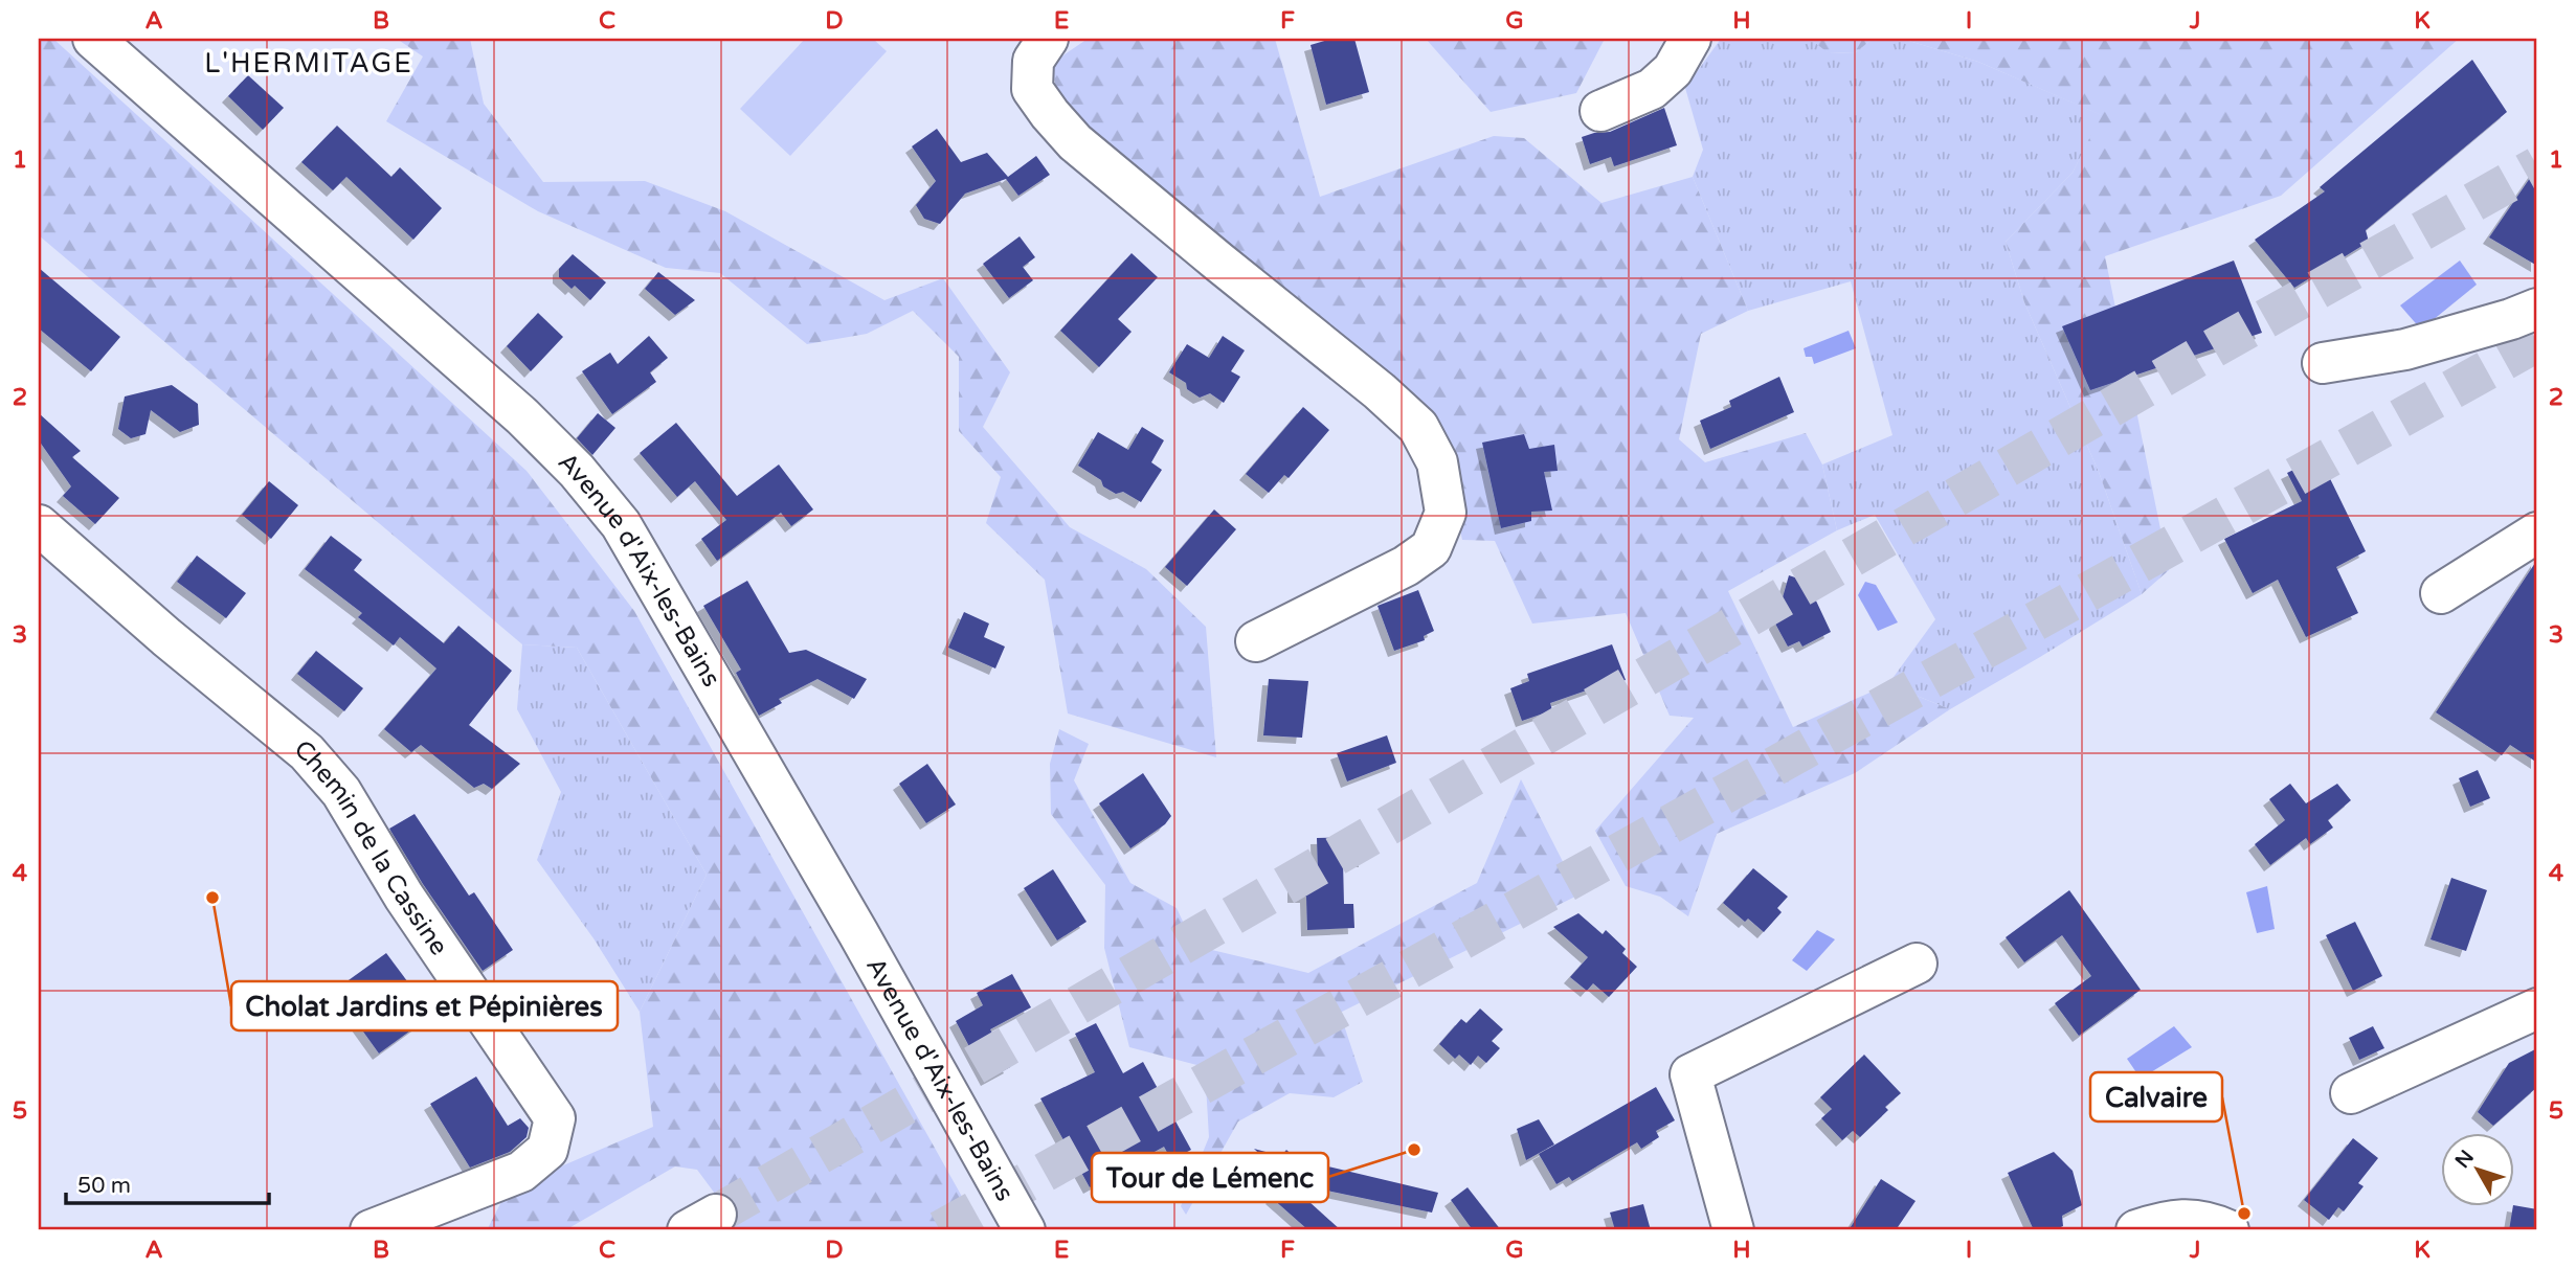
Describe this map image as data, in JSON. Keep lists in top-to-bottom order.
{
  "streets": {
    "street": ["Avenue d'Aix-les-Bains", "Chemin de la Cassine"]
  },
  "districts": ["L'HERMITAGE"],
  "places": ["Cholat Jardins et Pépinières", "Tour de Lémenc", "Calvaire"],
  "scale_bar": "50 m",
  "north": "top left",
  "grid": {
    "columns": [
      "A",
      "B",
      "C",
      "D",
      "E",
      "F",
      "G",
      "H",
      "I",
      "J",
      "K"
    ],
    "rows": [
      "1",
      "2",
      "3",
      "4",
      "5"
    ]
  }
}
